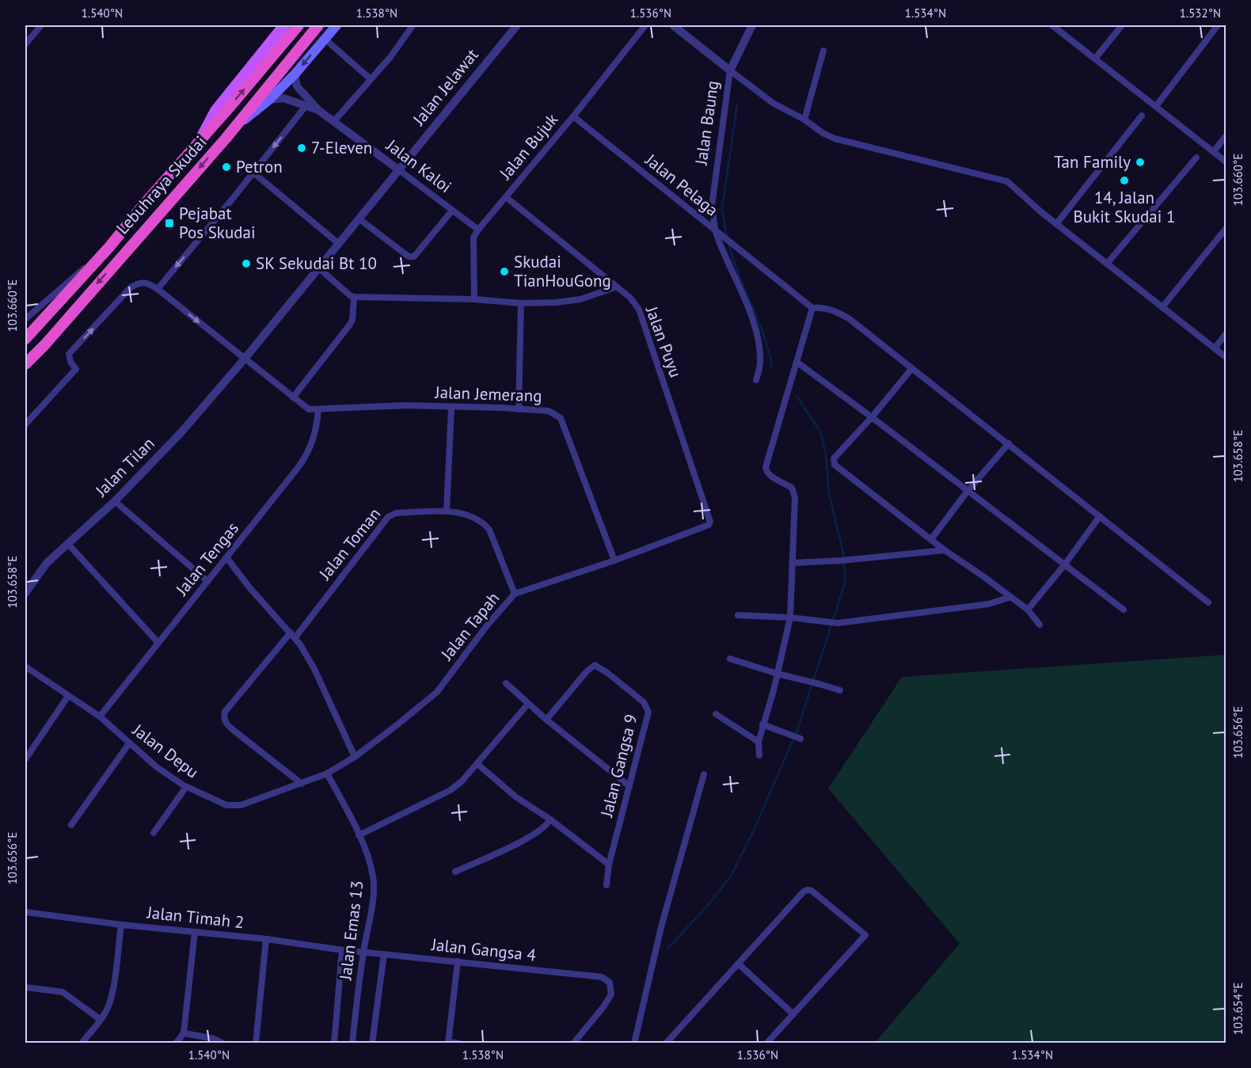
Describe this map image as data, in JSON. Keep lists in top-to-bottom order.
{
  "streets": {
    "highway": ["Lebuhraya Skudai"],
    "street": [
      "Jalan Jelawat",
      "Jalan Baung",
      "Jalan Bujuk",
      "Jalan Kaloi",
      "Jalan Pelaga",
      "Jalan Puyu",
      "Jalan Jemerang",
      "Jalan Tilan",
      "Jalan Toman",
      "Jalan Tengas",
      "Jalan Tapah",
      "Jalan Depu",
      "Jalan Gangsa 9",
      "Jalan Timah 2",
      "Jalan Emas 13",
      "Jalan Gangsa 4"
    ]
  },
  "crossings": [
    ["Jalan Jelawat", "Jalan Kaloi"],
    ["Jalan Jelawat", "Jalan Tilan"],
    ["Jalan Baung", "Jalan Pelaga"],
    ["Jalan Bujuk", "Jalan Kaloi"],
    ["Jalan Bujuk", "Jalan Pelaga"],
    ["Jalan Bujuk", "Jalan Puyu"],
    ["Jalan Puyu", "Jalan Tapah"],
    ["Jalan Jemerang", "Jalan Tengas"],
    ["Jalan Jemerang", "Jalan Tapah"],
    ["Jalan Toman", "Jalan Tapah"],
    ["Jalan Toman", "Jalan Depu"],
    ["Jalan Tengas", "Jalan Depu"],
    ["Jalan Tapah", "Jalan Depu"],
    ["Jalan Depu", "Jalan Emas 13"],
    ["Jalan Timah 2", "Jalan Emas 13"],
    ["Jalan Timah 2", "Jalan Gangsa 4"],
    ["Jalan Emas 13", "Jalan Gangsa 4"]
  ],
  "places": {
    "other": [
      "7-Eleven",
      "Tan Family",
      "Petron",
      "14, Jalan Bukit Skudai 1",
      "SK Sekudai Bt 10",
      "Skudai TianHouGong"
    ],
    "transit": ["Pejabat Pos Skudai"]
  },
  "coordinates": [
    "1.540°N",
    "1.538°N",
    "1.536°N",
    "1.534°N",
    "1.532°N",
    "103.660°E",
    "103.658°E",
    "103.656°E",
    "103.654°E"
  ]
}
